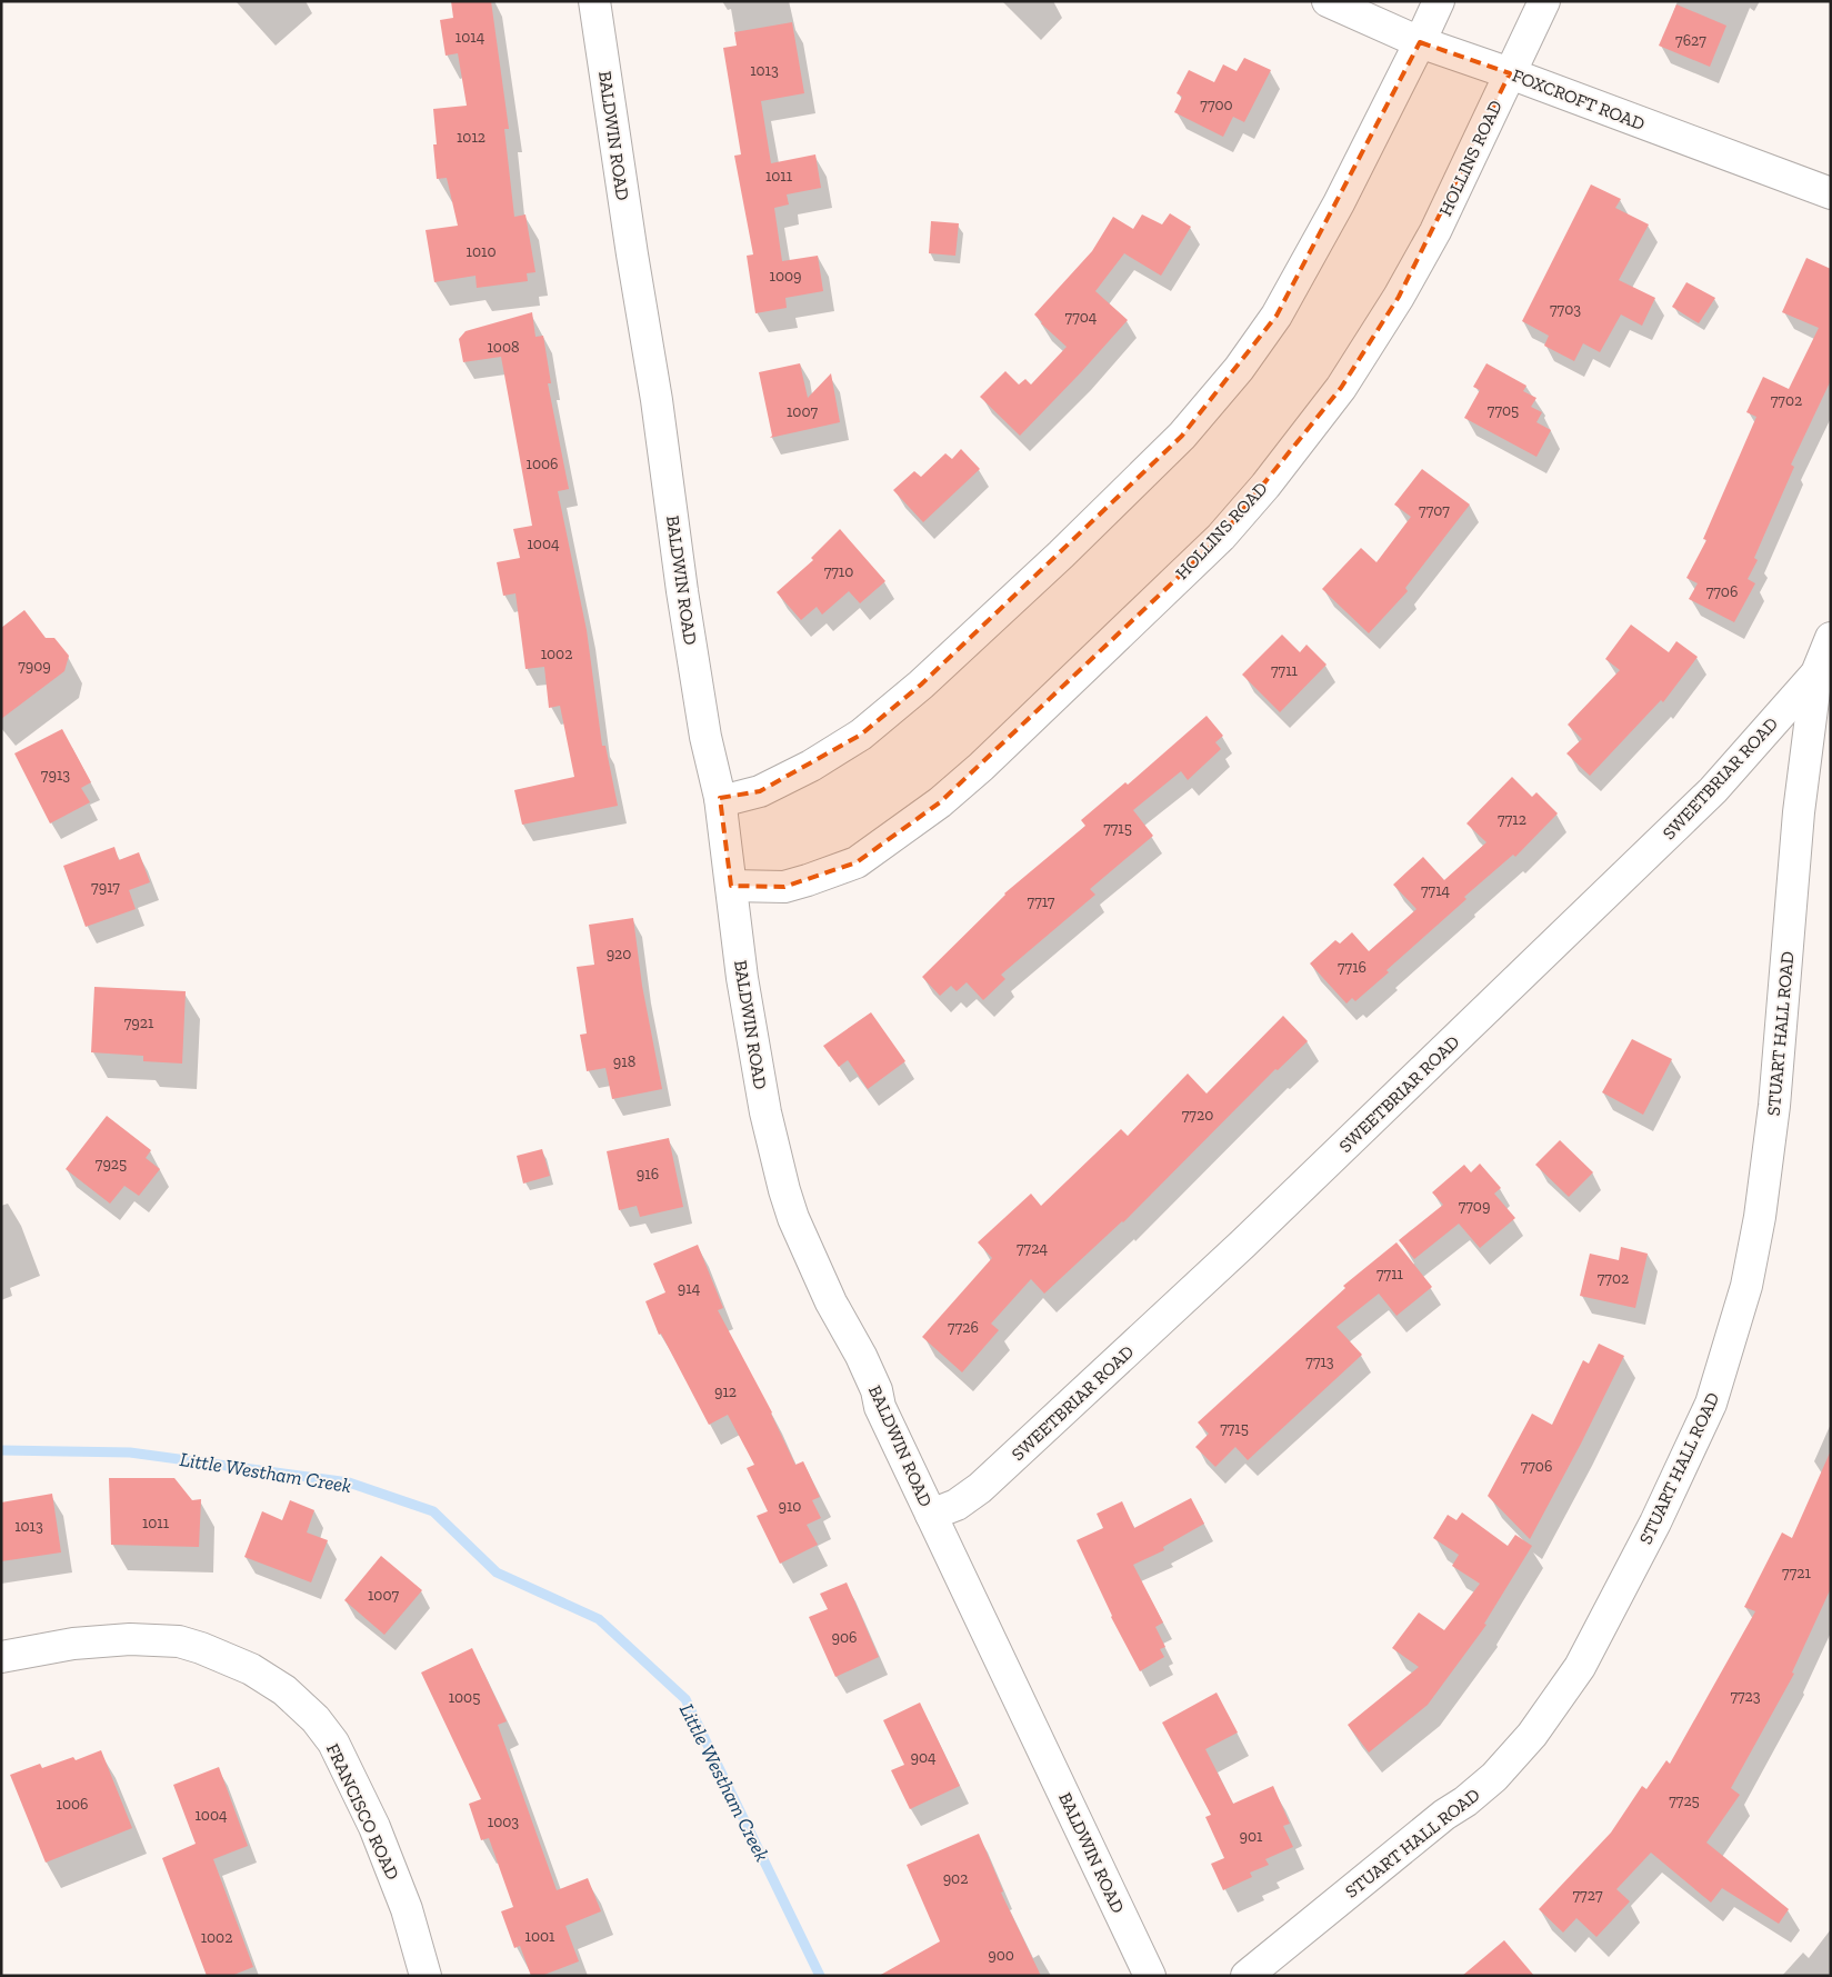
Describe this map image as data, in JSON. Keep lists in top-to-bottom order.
{
  "streets": {
    "street": [
      "FOXCROFT ROAD",
      "BALDWIN ROAD",
      "HOLLINS ROAD",
      "SWEETBRIAR ROAD",
      "STUART HALL ROAD",
      "FRANCISCO ROAD"
    ]
  },
  "crossings": [
    ["FOXCROFT ROAD", "HOLLINS ROAD"],
    ["BALDWIN ROAD", "HOLLINS ROAD"],
    ["BALDWIN ROAD", "SWEETBRIAR ROAD"],
    ["SWEETBRIAR ROAD", "STUART HALL ROAD"]
  ],
  "water": ["Little Westham Creek"],
  "house_numbers": [
    "1014",
    "7627",
    "1013",
    "7700",
    "1012",
    "1011",
    "1010",
    "1009",
    "7703",
    "7704",
    "1008",
    "7702",
    "7705",
    "1007",
    "1006",
    "7707",
    "1004",
    "7710",
    "7706",
    "1002",
    "7909",
    "7711",
    "7913",
    "7712",
    "7715",
    "7917",
    "7714",
    "7717",
    "920",
    "7716",
    "7921",
    "918",
    "7720",
    "7925",
    "916",
    "7709",
    "7724",
    "7711",
    "7702",
    "914",
    "7726",
    "7713",
    "912",
    "7715",
    "7706",
    "910",
    "1011",
    "1013",
    "7721",
    "1007",
    "906",
    "7723",
    "1005",
    "904",
    "7725",
    "1006",
    "1004",
    "1003",
    "901",
    "902",
    "7727",
    "1001",
    "1002",
    "900"
  ]
}
